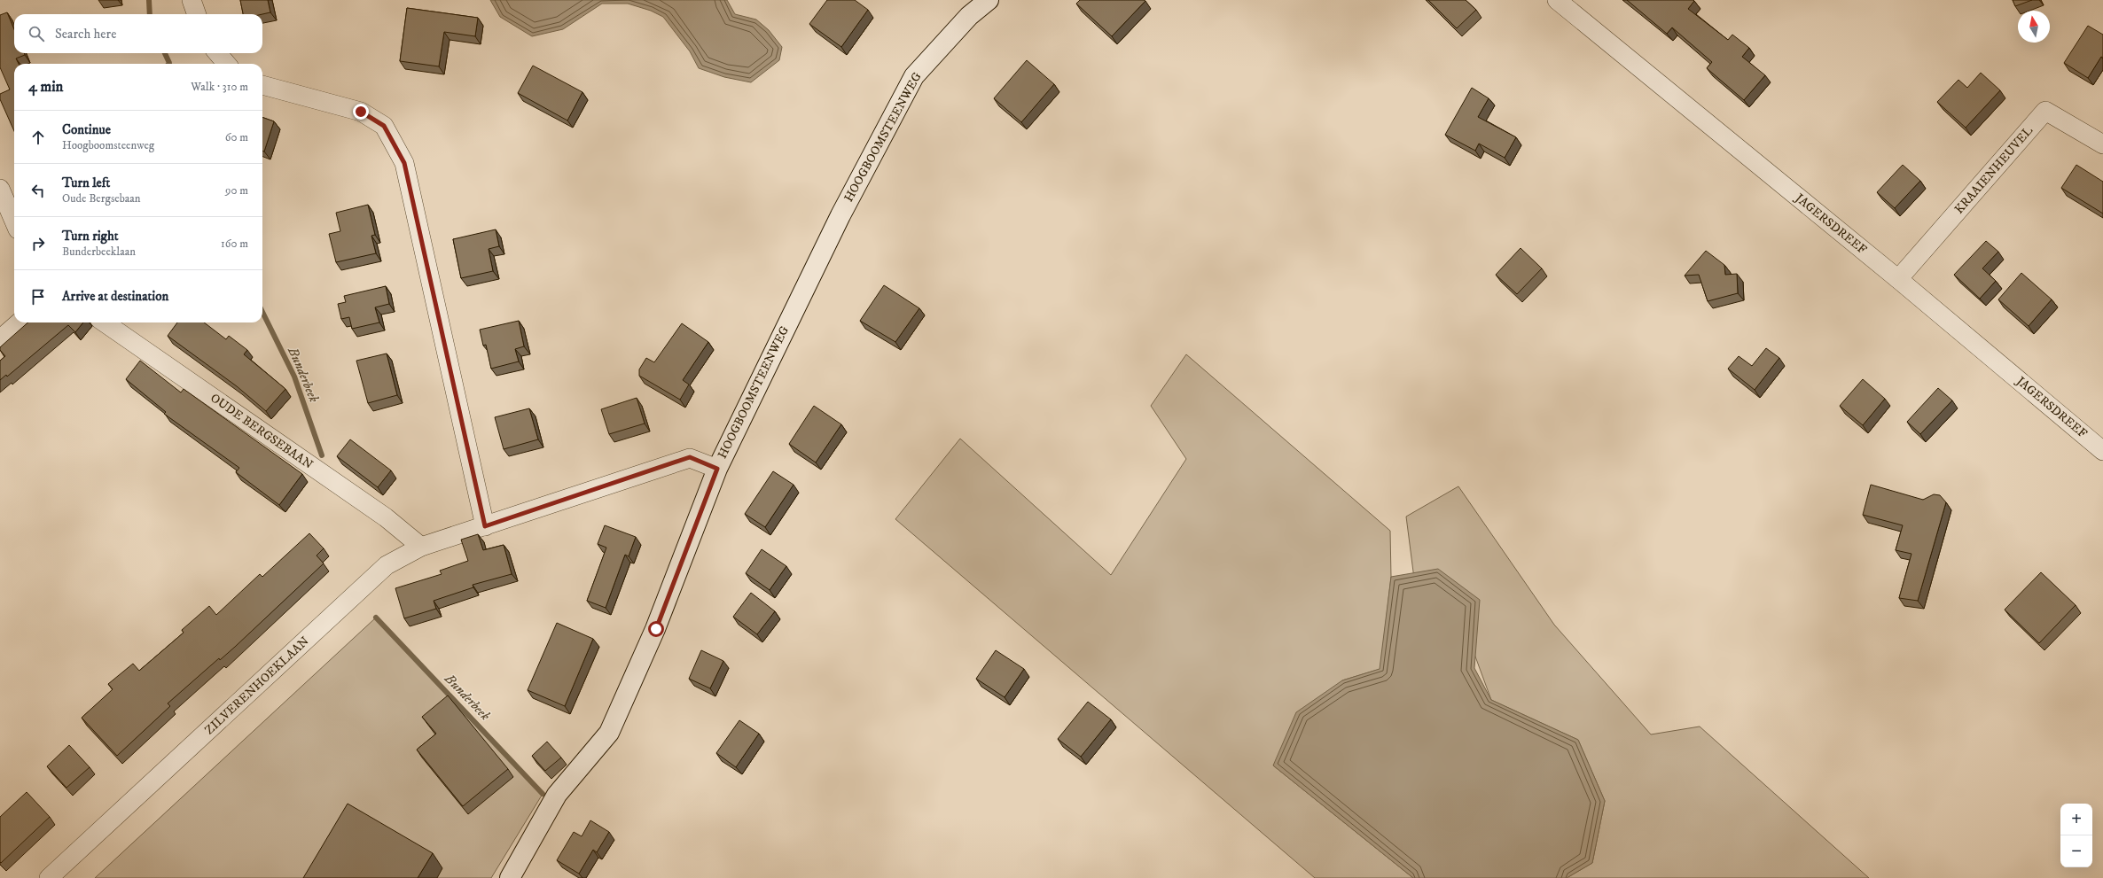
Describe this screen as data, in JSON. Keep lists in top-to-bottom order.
{
  "streets": {
    "street": [
      "HOOGBOOMSTEENWEG",
      "KRAAIENHEUVEL",
      "JAGERSDREEF",
      "OUDE BERGSEBAAN",
      "ZILVERENHOEKLAAN"
    ]
  },
  "crossings": [
    ["KRAAIENHEUVEL", "JAGERSDREEF"],
    ["OUDE BERGSEBAAN", "ZILVERENHOEKLAAN"]
  ],
  "water": ["Bunderbeek"],
  "north": "top",
  "page": {
    "search": "Search here",
    "heading": ["4 min", "Walk · 310 m"],
    "list": [
      ["Continue", "Hoogboomsteenweg", "60 m"],
      ["Turn left", "Oude Bergsebaan", "90 m"],
      ["Turn right", "Bunderbeeklaan", "160 m"],
      "Arrive at destination"
    ],
    "map_buttons": ["+", "−"]
  }
}
